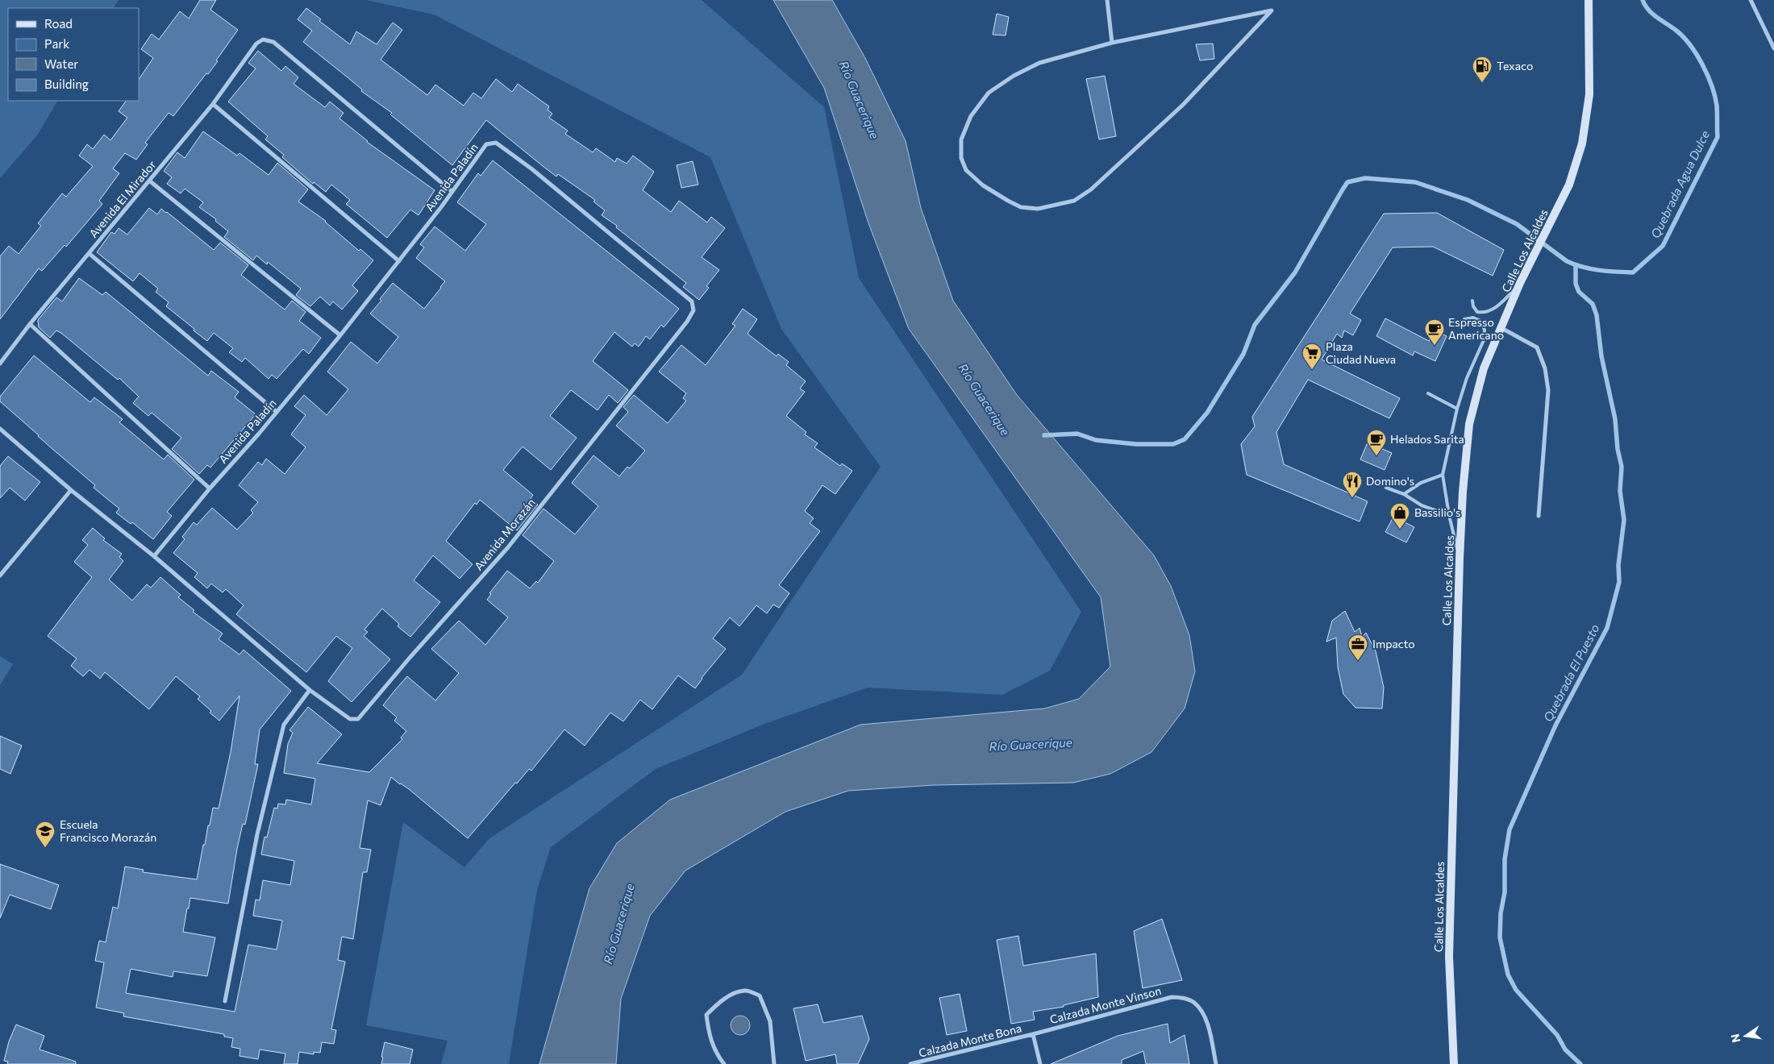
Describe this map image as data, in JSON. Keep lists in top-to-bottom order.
{
  "streets": {
    "main road": ["Calle Los Alcaldes"],
    "street": [
      "Avenida Paladín",
      "Avenida El Mirador",
      "Avenida Morazán",
      "Calzada Monte Vinson",
      "Calzada Monte Bona"
    ]
  },
  "crossings": [
    ["Avenida Paladín", "Avenida El Mirador"],
    ["Avenida Paladín", "Avenida Morazán"],
    ["Calzada Monte Vinson", "Calzada Monte Bona"]
  ],
  "water": ["Río Guacerique", "Quebrada Agua Dulce", "Quebrada El Puesto"],
  "places": {
    "fuel station": ["Texaco"],
    "cafe": ["Espresso Americano", "Helados Sarita"],
    "supermarket": ["Plaza Ciudad Nueva"],
    "restaurant": ["Domino's"],
    "shop": ["Bassilio's"],
    "office": ["Impacto"],
    "school or university": ["Escuela Francisco Morazán"]
  },
  "legend": [
    "Road",
    "Park",
    "Water",
    "Building"
  ],
  "north": "left"
}
